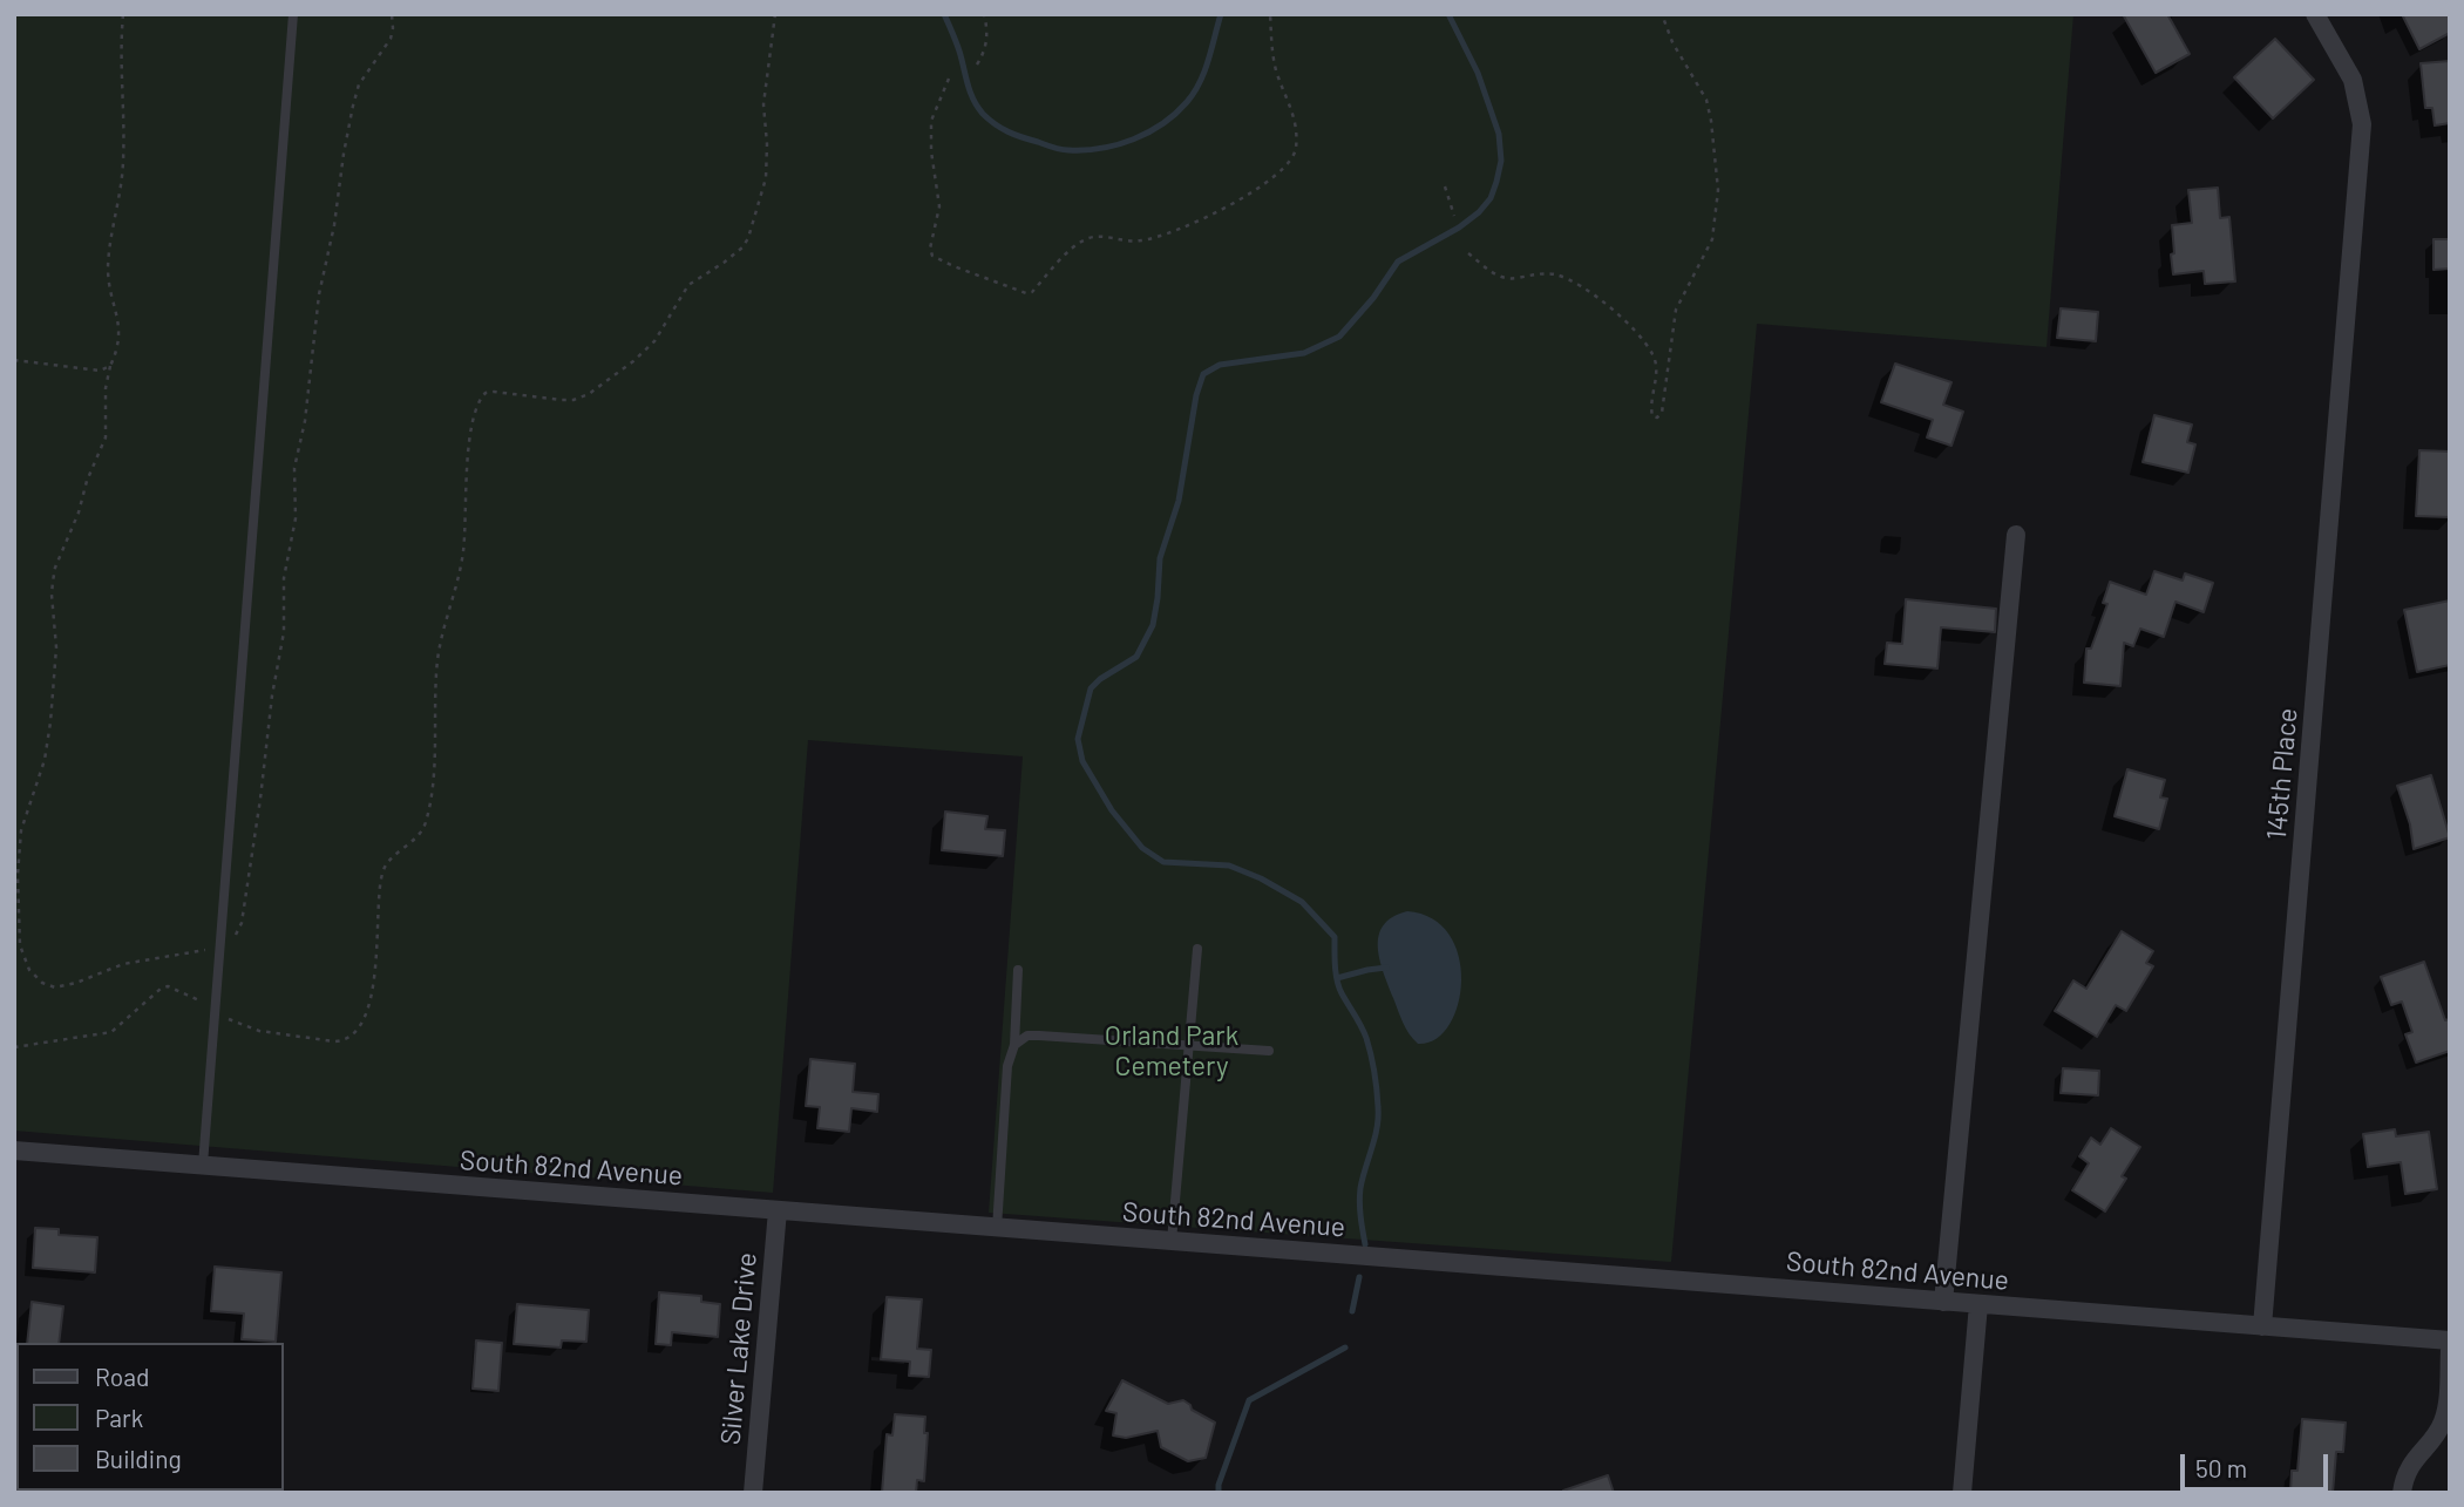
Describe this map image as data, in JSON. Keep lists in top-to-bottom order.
{
  "streets": {
    "street": ["145th Place", "South 82nd Avenue", "Silver Lake Drive"]
  },
  "crossings": [
    ["145th Place", "South 82nd Avenue"],
    ["South 82nd Avenue", "Silver Lake Drive"]
  ],
  "parks": ["Orland Park Cemetery"],
  "legend": ["Road", "Park", "Building"],
  "scale_bar": "50 m"
}
